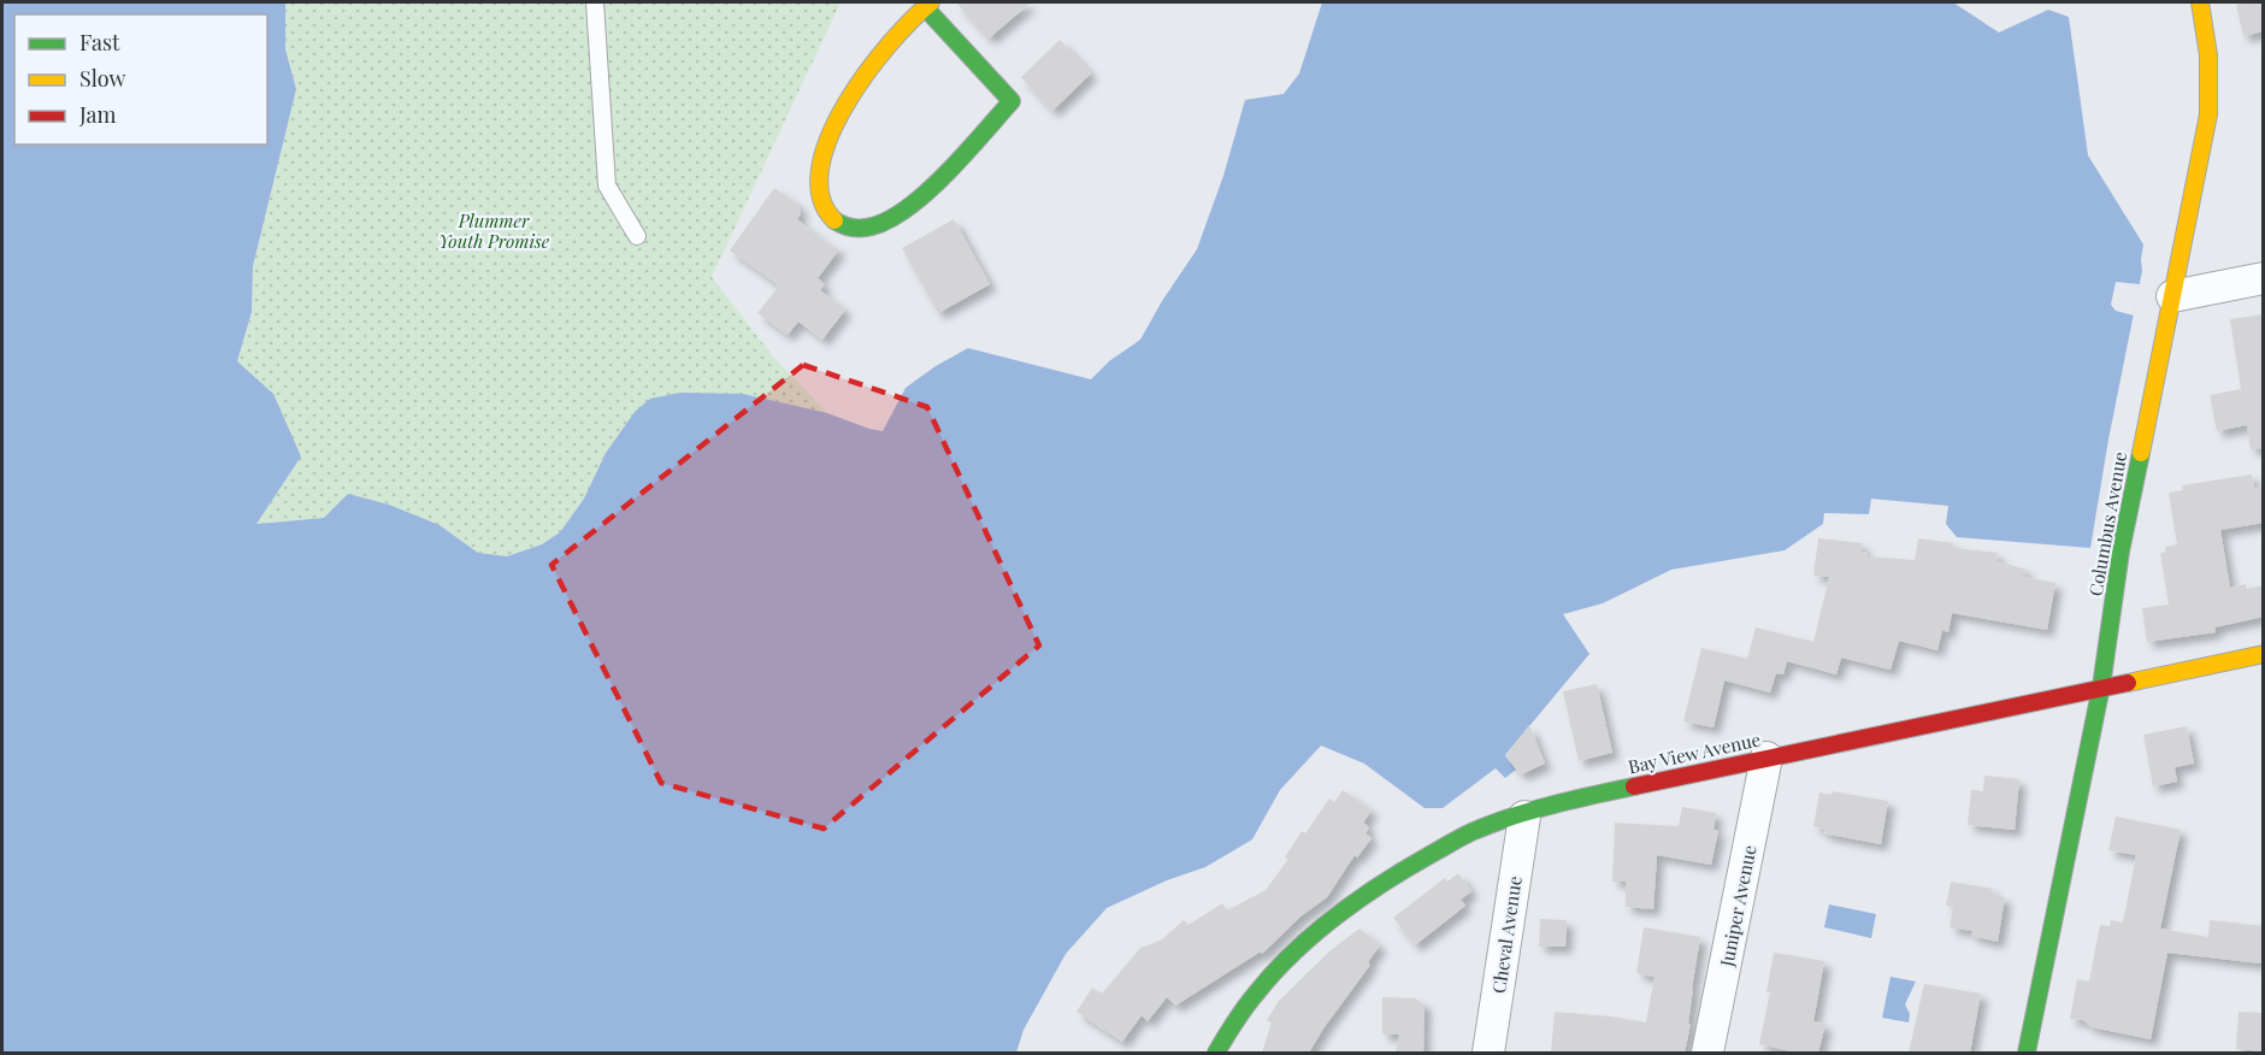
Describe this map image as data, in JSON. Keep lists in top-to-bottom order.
{
  "streets": {
    "street": [
      "Columbus Avenue",
      "Bay View Avenue",
      "Juniper Avenue",
      "Cheval Avenue"
    ]
  },
  "crossings": [
    ["Columbus Avenue", "Bay View Avenue"],
    ["Bay View Avenue", "Juniper Avenue"],
    ["Bay View Avenue", "Cheval Avenue"]
  ],
  "parks": ["Plummer Youth Promise"],
  "legend": ["Fast", "Slow", "Jam"]
}
